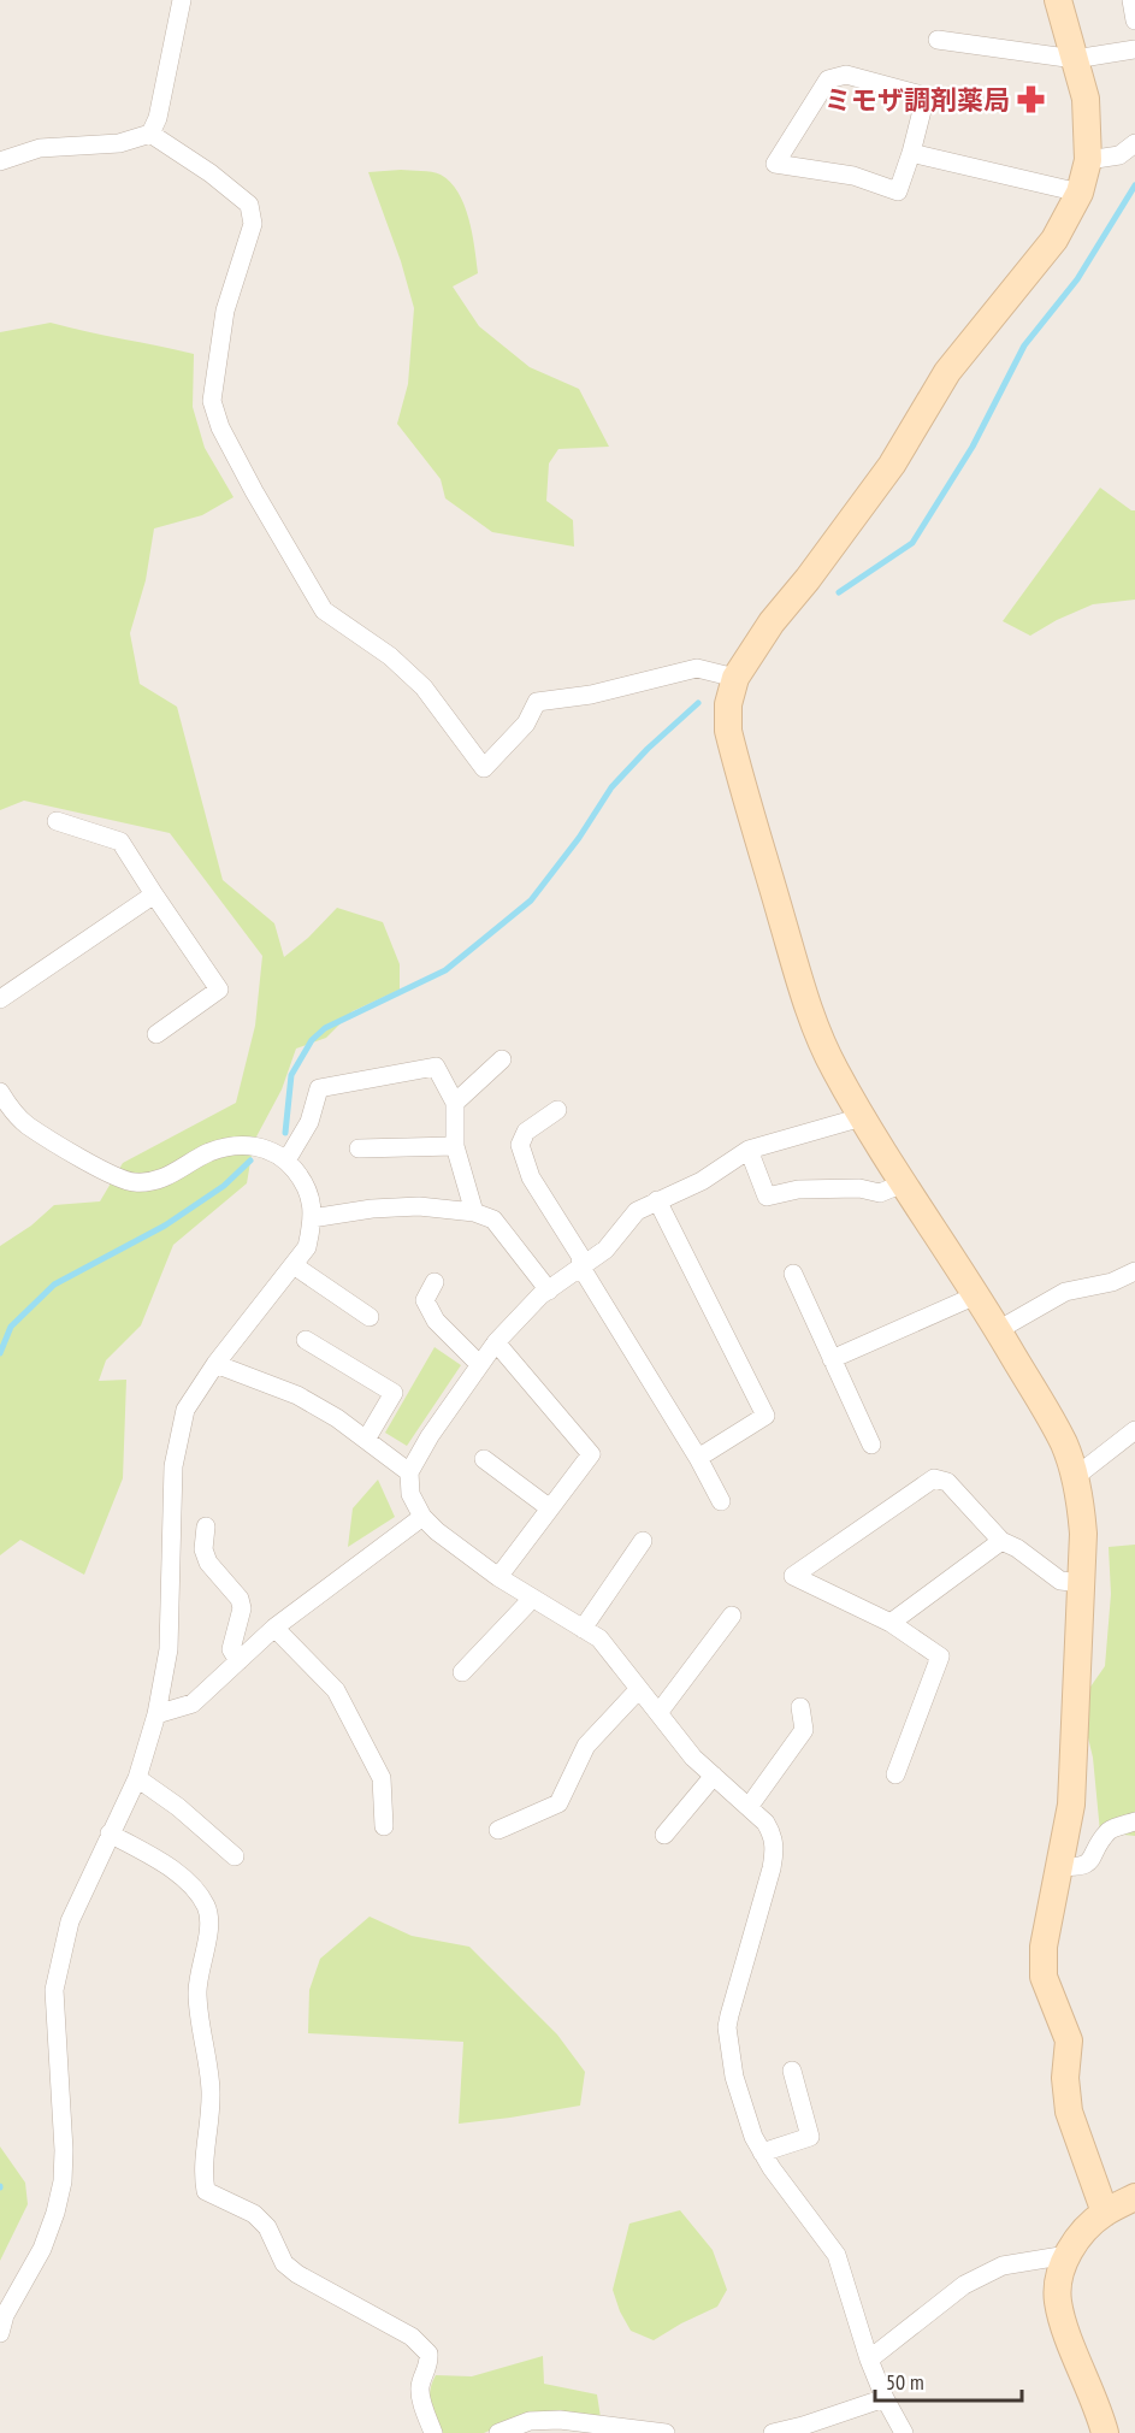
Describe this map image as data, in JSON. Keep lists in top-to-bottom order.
{
  "places": {
    "pharmacy": ["ミモザ調剤薬局"]
  },
  "scale_bar": "50 m"
}
